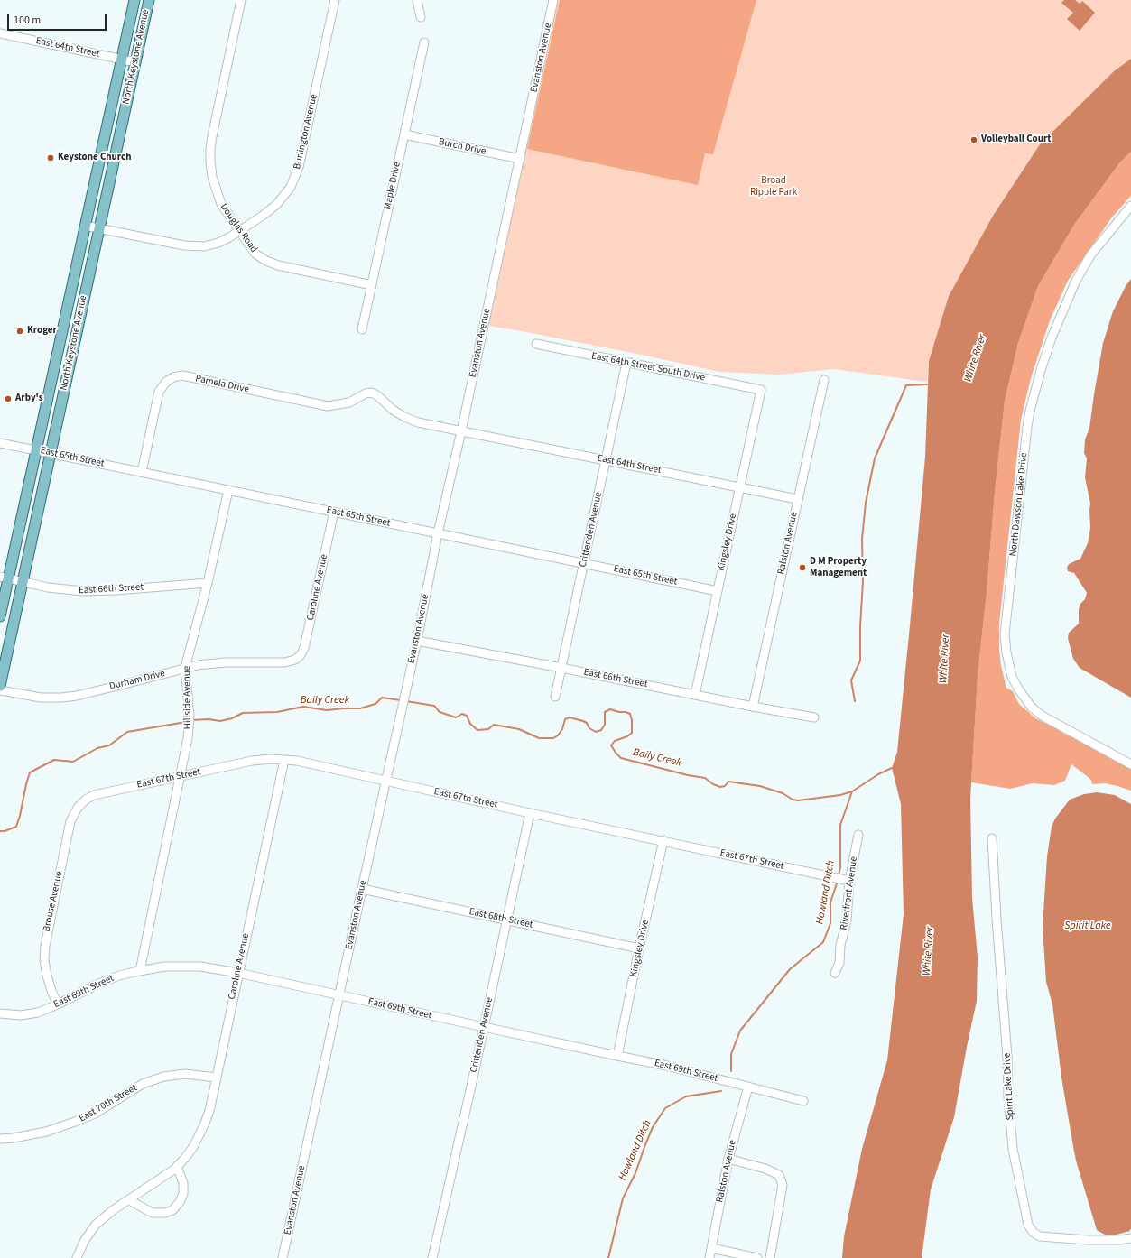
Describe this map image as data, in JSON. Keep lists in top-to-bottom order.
{
  "streets": {
    "main road": ["North Keystone Avenue"],
    "street": [
      "East 64th Street",
      "Evanston Avenue",
      "Burlington Avenue",
      "Burch Drive",
      "Maple Drive",
      "Douglas Road",
      "East 64th Street South Drive",
      "Pamela Drive",
      "East 65th Street",
      "North Dawson Lake Drive",
      "Crittenden Avenue",
      "Kingsley Drive",
      "Ralston Avenue",
      "Caroline Avenue",
      "East 66th Street",
      "Durham Drive",
      "Hillside Avenue",
      "East 67th Street",
      "Riverfront Avenue",
      "Brouse Avenue",
      "East 68th Street",
      "East 69th Street",
      "Spirit Lake Drive",
      "East 70th Street"
    ]
  },
  "crossings": [
    ["East 64th Street", "North Keystone Avenue"],
    ["East 64th Street", "Evanston Avenue"],
    ["East 64th Street", "Pamela Drive"],
    ["East 64th Street", "Crittenden Avenue"],
    ["East 64th Street", "Kingsley Drive"],
    ["East 64th Street", "Ralston Avenue"],
    ["North Keystone Avenue", "Burlington Avenue"],
    ["North Keystone Avenue", "East 65th Street"],
    ["North Keystone Avenue", "East 66th Street"],
    ["Evanston Avenue", "Burch Drive"],
    ["Evanston Avenue", "Pamela Drive"],
    ["Evanston Avenue", "East 65th Street"],
    ["Evanston Avenue", "East 66th Street"],
    ["Evanston Avenue", "East 67th Street"],
    ["Evanston Avenue", "East 68th Street"],
    ["Evanston Avenue", "East 69th Street"],
    ["Burlington Avenue", "Douglas Road"],
    ["Burch Drive", "Maple Drive"],
    ["Maple Drive", "Douglas Road"],
    ["East 64th Street South Drive", "Crittenden Avenue"],
    ["East 64th Street South Drive", "Kingsley Drive"],
    ["Pamela Drive", "East 65th Street"],
    ["East 65th Street", "Crittenden Avenue"],
    ["East 65th Street", "Kingsley Drive"],
    ["East 65th Street", "Caroline Avenue"],
    ["East 65th Street", "Hillside Avenue"],
    ["Crittenden Avenue", "East 66th Street"],
    ["Crittenden Avenue", "East 67th Street"],
    ["Crittenden Avenue", "East 68th Street"],
    ["Crittenden Avenue", "East 69th Street"],
    ["Kingsley Drive", "East 66th Street"],
    ["Kingsley Drive", "East 67th Street"],
    ["Kingsley Drive", "East 68th Street"],
    ["Kingsley Drive", "East 69th Street"],
    ["Ralston Avenue", "East 66th Street"],
    ["Ralston Avenue", "East 69th Street"],
    ["Caroline Avenue", "Durham Drive"],
    ["Caroline Avenue", "East 67th Street"],
    ["Caroline Avenue", "East 69th Street"],
    ["Caroline Avenue", "East 70th Street"],
    ["East 66th Street", "Hillside Avenue"],
    ["Durham Drive", "Hillside Avenue"],
    ["Hillside Avenue", "East 67th Street"],
    ["Hillside Avenue", "East 69th Street"],
    ["East 67th Street", "Riverfront Avenue"],
    ["East 67th Street", "Brouse Avenue"],
    ["Brouse Avenue", "East 69th Street"]
  ],
  "water": [
    "White River",
    "Baily Creek",
    "Howland Ditch",
    "Spirit Lake"
  ],
  "parks": ["Broad Ripple Park"],
  "places": [
    "Volleyball Court",
    "Keystone Church",
    "Kroger",
    "Arby's",
    "D M Property Management"
  ],
  "scale_bar": "100 m"
}
